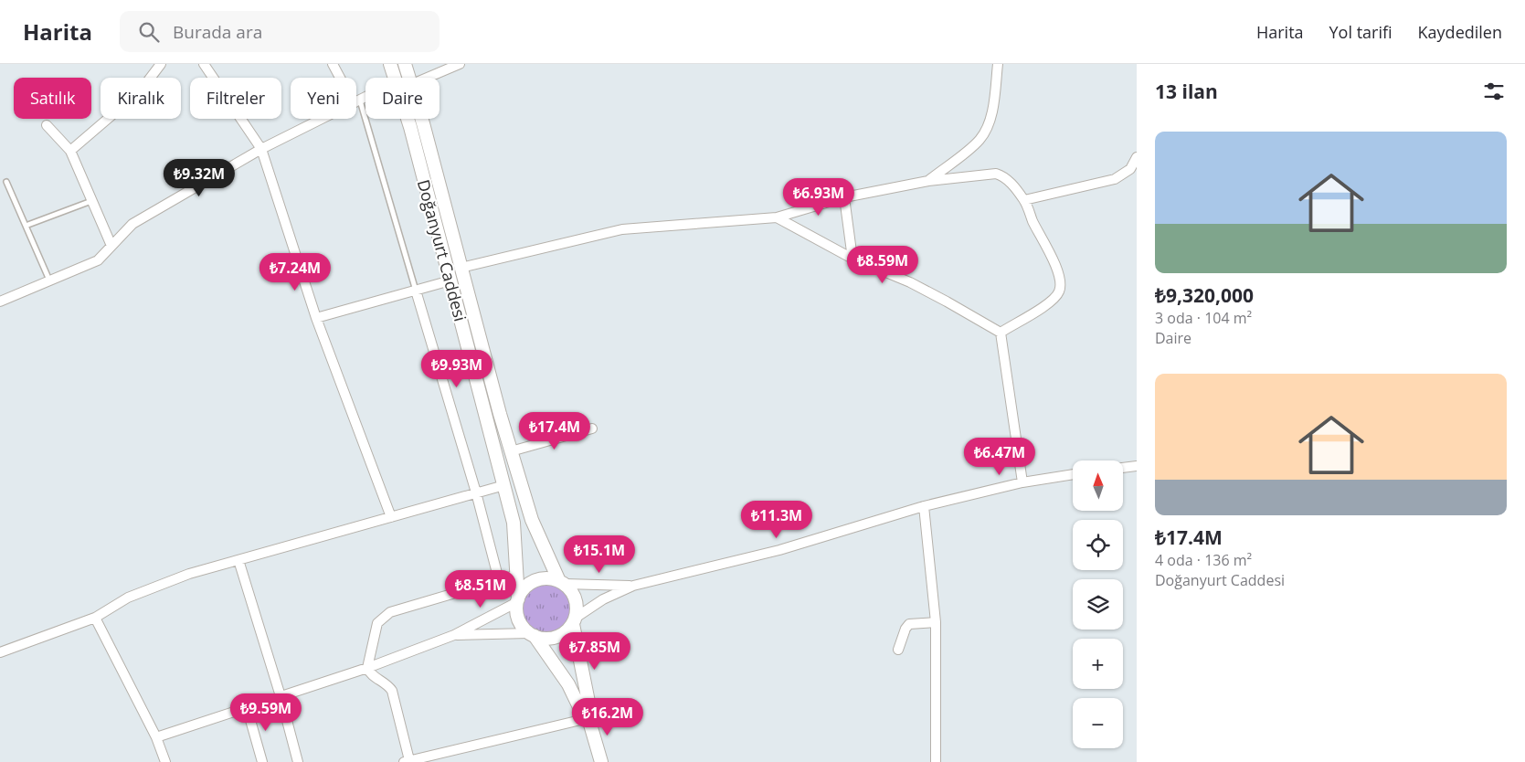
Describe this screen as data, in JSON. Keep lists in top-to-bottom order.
{
  "streets": {
    "street": ["Doğanyurt Caddesi"]
  },
  "north": "top",
  "page": {
    "header": "Harita",
    "search": "Burada ara",
    "nav": ["Harita", "Yol tarifi", "Kaydedilen"],
    "heading": "13 ilan",
    "chip": [
      "Satılık",
      "Kiralık",
      "Filtreler",
      "Yeni",
      "Daire"
    ],
    "list": [
      {
        "name": "₺9,320,000",
        "note": "3 oda · 104 m² · Daire"
      },
      {
        "name": "₺17.4M",
        "note": "4 oda · 136 m² · Doğanyurt Caddesi"
      }
    ],
    "price": [
      "₺9.32M",
      "₺6.93M",
      "₺8.59M",
      "₺7.24M",
      "₺9.93M",
      "₺17.4M",
      "₺6.47M",
      "₺11.3M",
      "₺15.1M",
      "₺8.51M",
      "₺7.85M",
      "₺9.59M",
      "₺16.2M"
    ],
    "map_buttons": ["+", "−"]
  }
}
